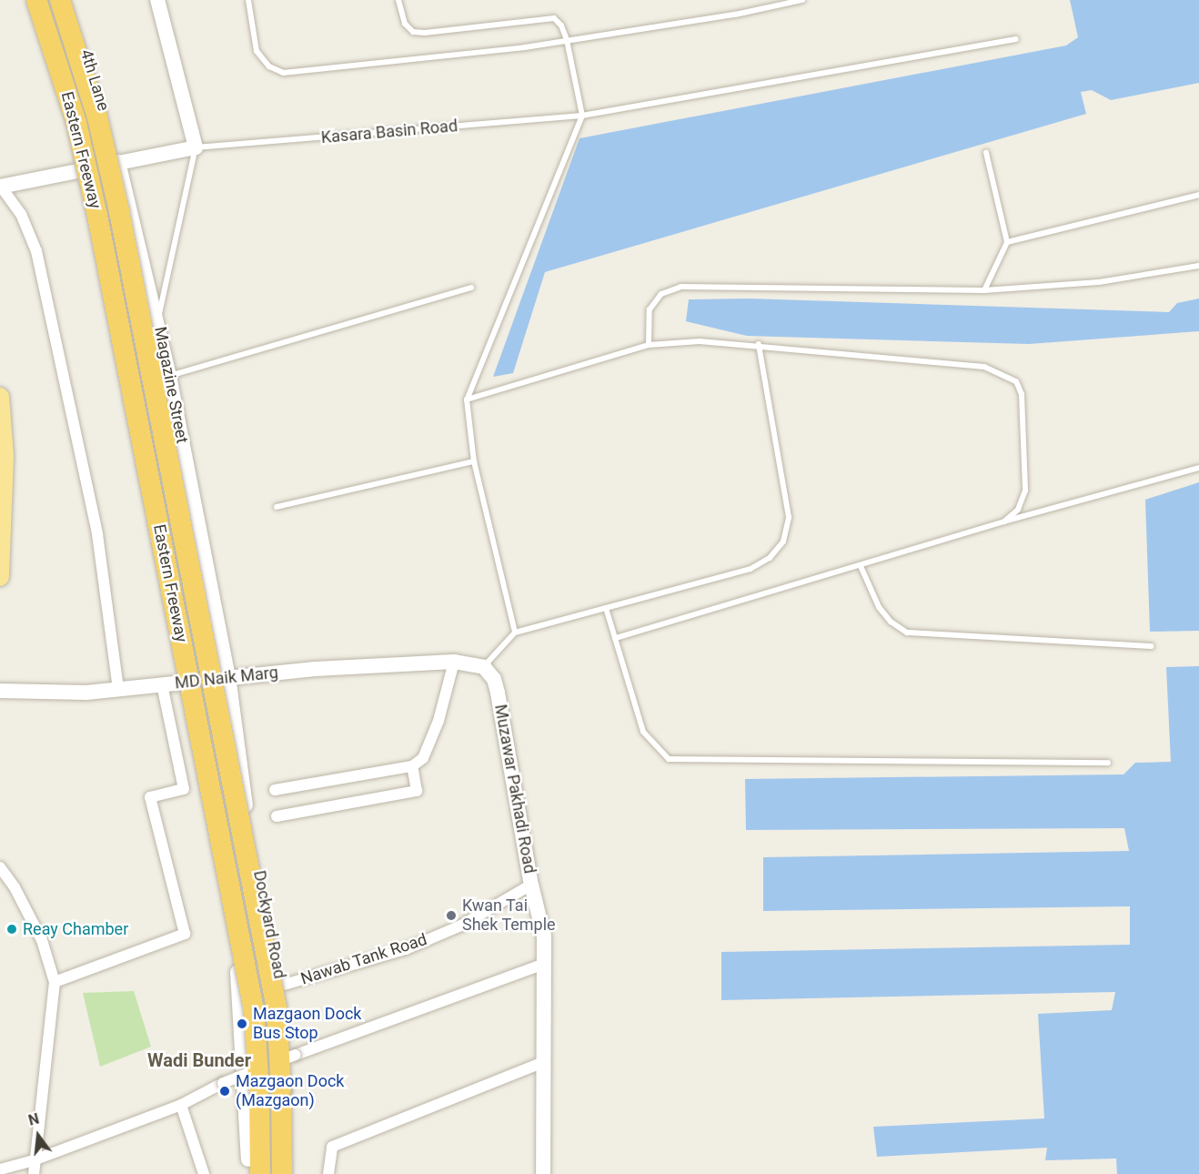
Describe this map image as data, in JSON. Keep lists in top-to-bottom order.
{
  "streets": {
    "highway": ["Eastern Freeway"],
    "street": [
      "4th Lane",
      "Magazine Street",
      "MD Naik Marg",
      "Muzawar Pakhadi Road",
      "Dockyard Road",
      "Nawab Tank Road"
    ],
    "lane": ["Kasara Basin Road"]
  },
  "crossings": [
    ["4th Lane", "Magazine Street"],
    ["Kasara Basin Road", "Magazine Street"],
    ["Magazine Street", "MD Naik Marg"],
    ["Magazine Street", "Dockyard Road"],
    ["MD Naik Marg", "Dockyard Road"],
    ["Muzawar Pakhadi Road", "Nawab Tank Road"],
    ["Dockyard Road", "Nawab Tank Road"]
  ],
  "districts": ["Wadi Bunder"],
  "places": [
    "Kwan Tai Shek Temple",
    "Reay Chamber",
    "Mazgaon Dock Bus Stop",
    "Mazgaon Dock (Mazgaon)"
  ],
  "north": "top"
}
